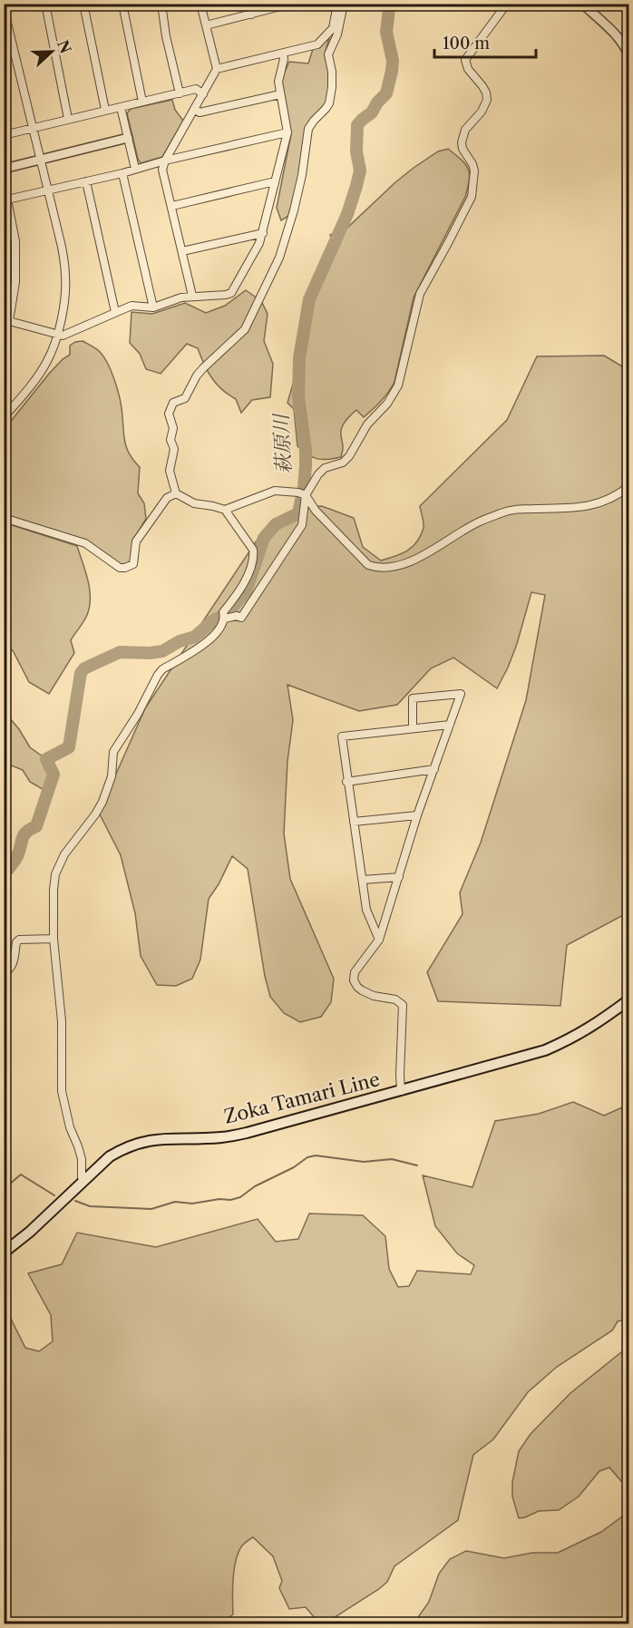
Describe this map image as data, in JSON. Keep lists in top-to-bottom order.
{
  "streets": {
    "main road": ["Zoka Tamari Line"]
  },
  "water": ["萩原川"],
  "scale_bar": "100 m",
  "north": "right"
}
